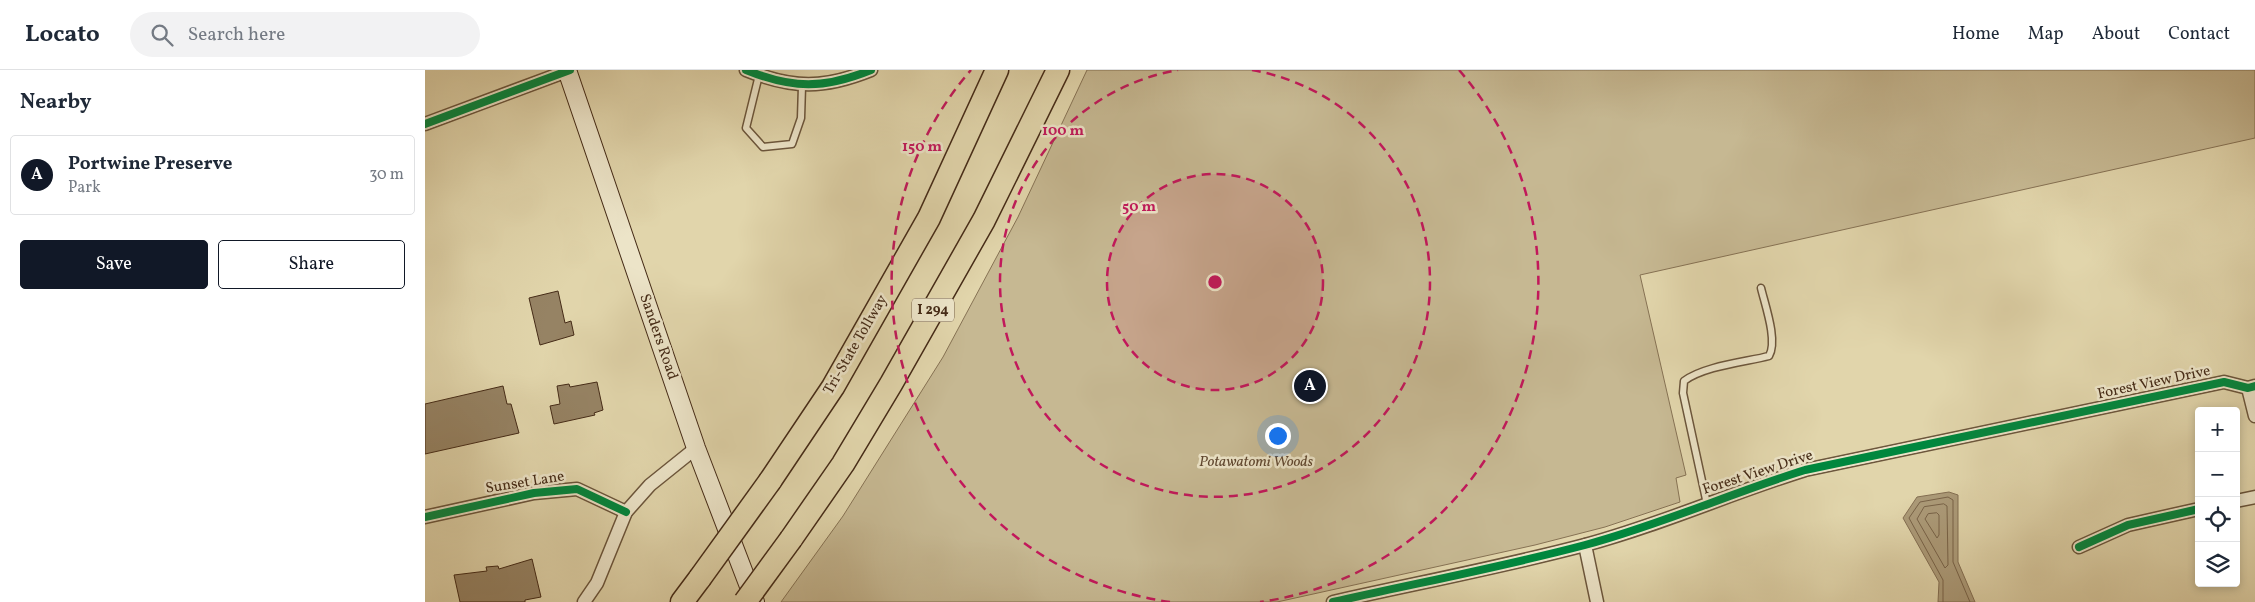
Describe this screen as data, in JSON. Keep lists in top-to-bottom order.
{
  "streets": {
    "highway": ["I 294", "Tri-State Tollway"],
    "main road": ["Sanders Road"],
    "street": ["Forest View Drive", "Sunset Lane"]
  },
  "parks": ["Potawatomi Woods"],
  "page": {
    "header": "Locato",
    "search": "Search here",
    "nav": [
      "Home",
      "Map",
      "About",
      "Contact"
    ],
    "heading": "Nearby",
    "list": [
      {
        "mark": "A",
        "name": "Portwine Preserve",
        "note": "Park",
        "value": "30 m"
      }
    ],
    "buttons": ["Save", "Share"],
    "pins": "A",
    "map_buttons": ["+", "−"]
  },
  "rings": ["100 m", "150 m", "50 m"]
}
